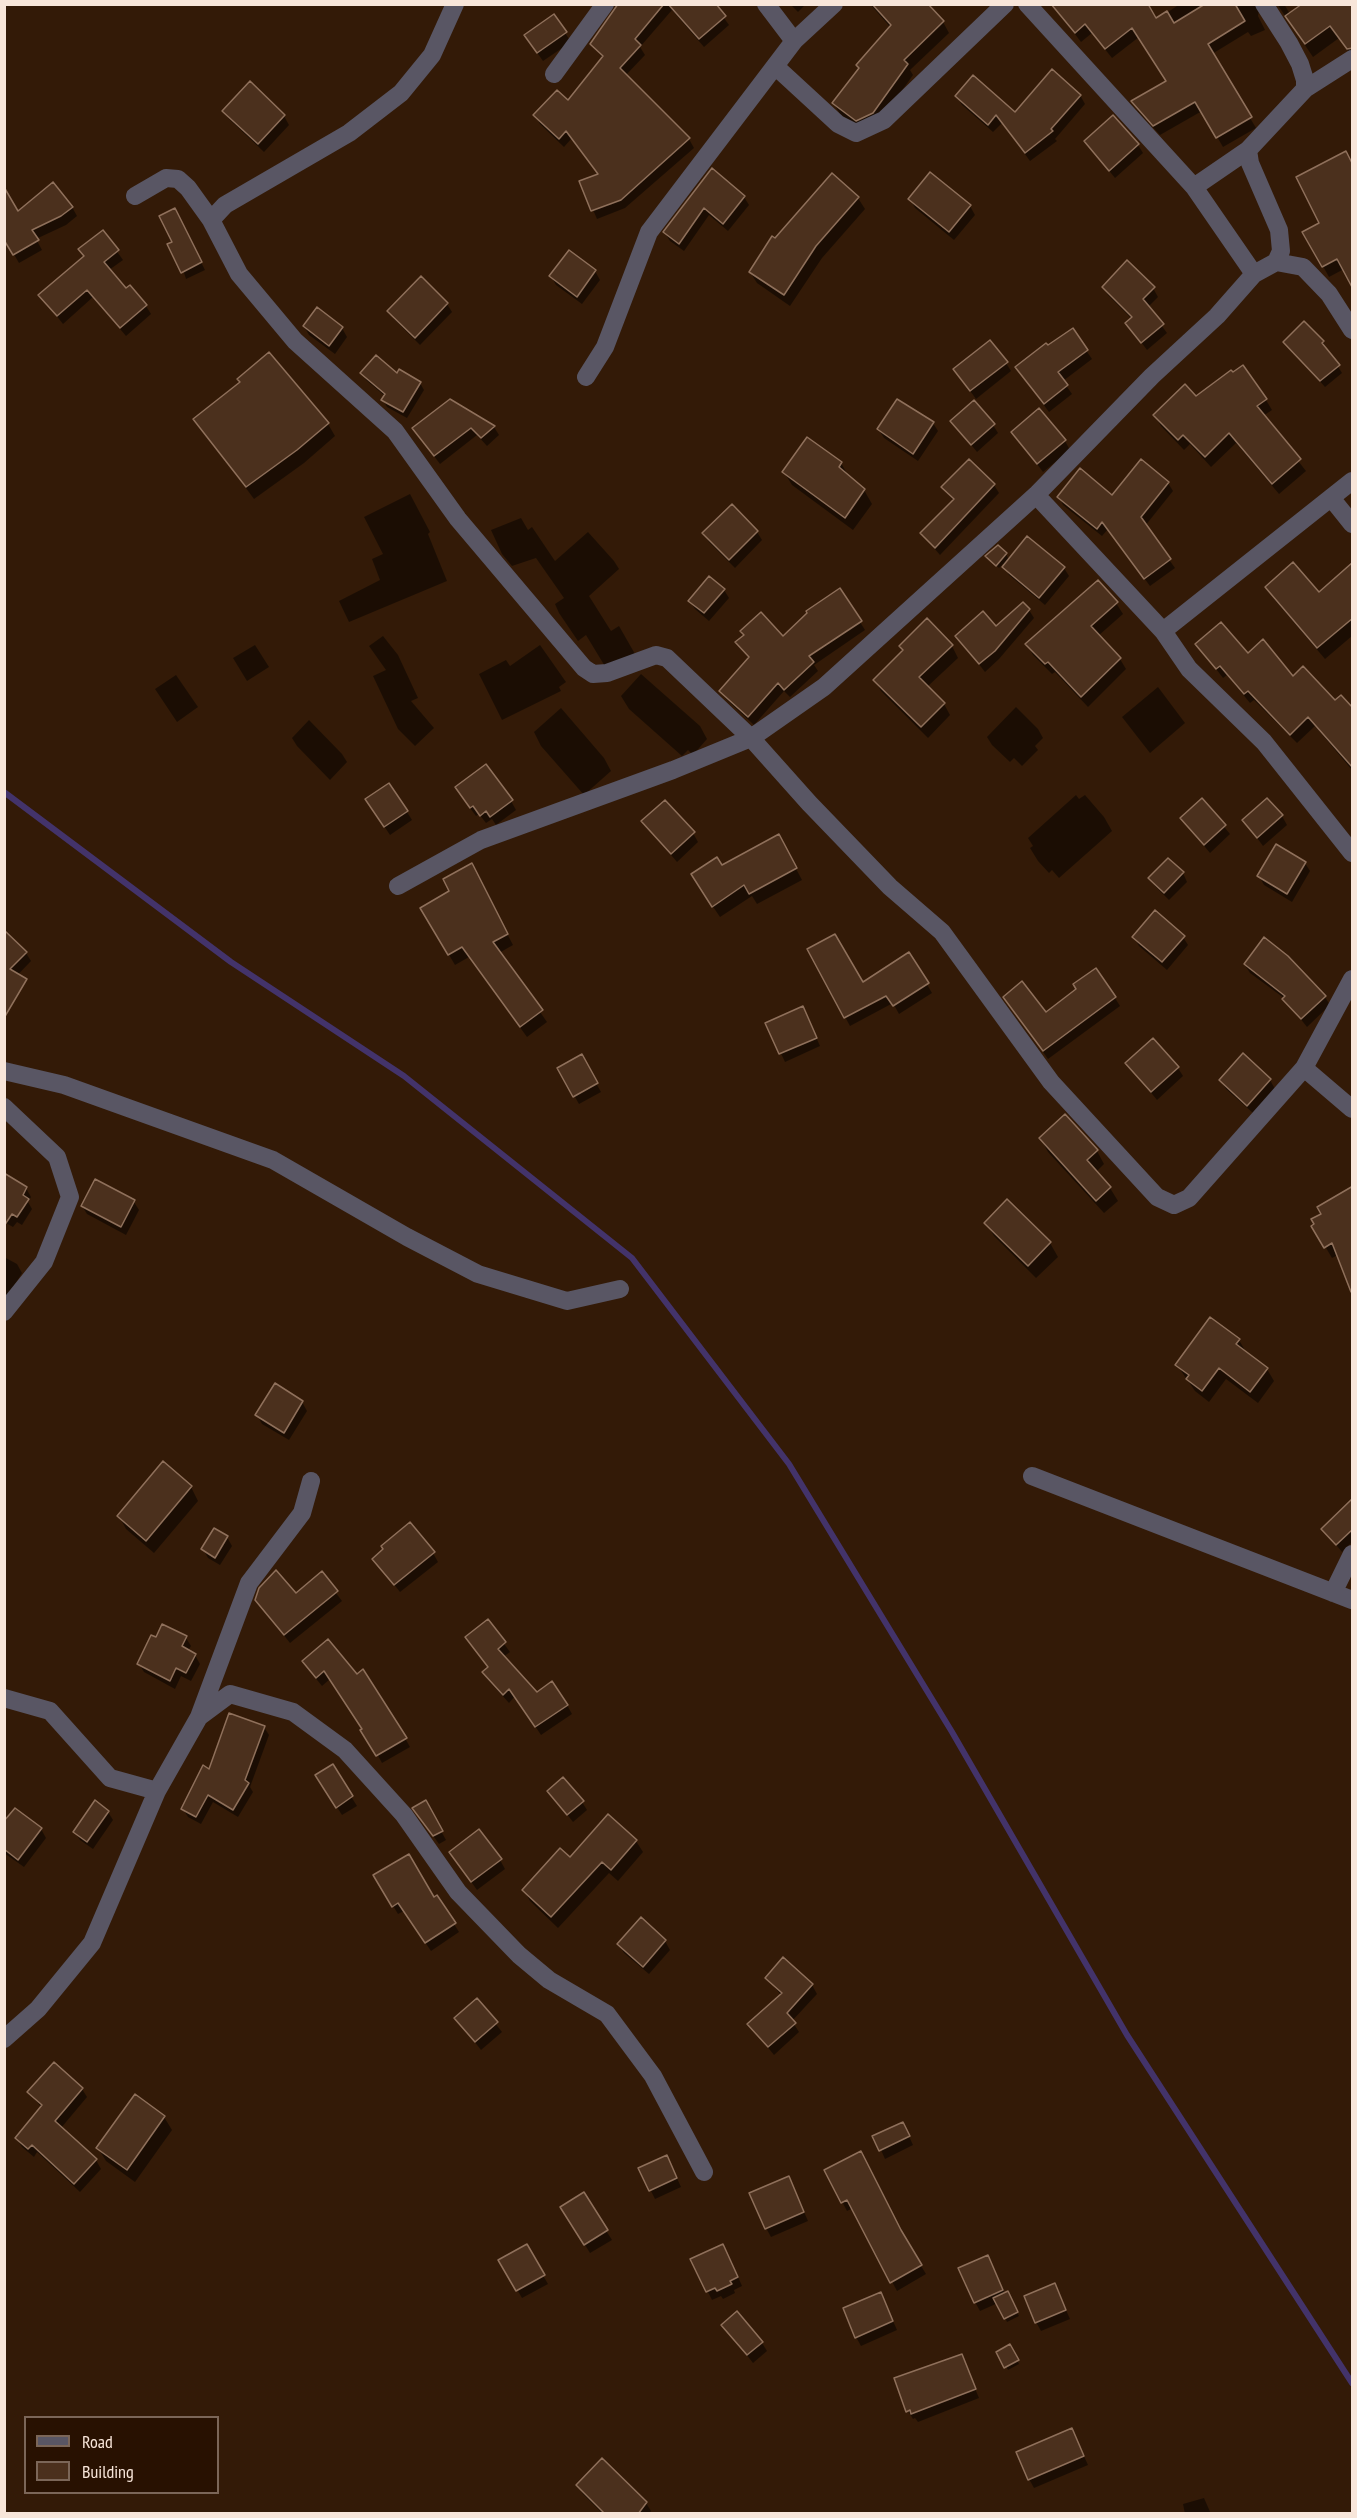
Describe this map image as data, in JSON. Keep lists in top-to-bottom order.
{
  "legend": ["Road", "Building"]
}
